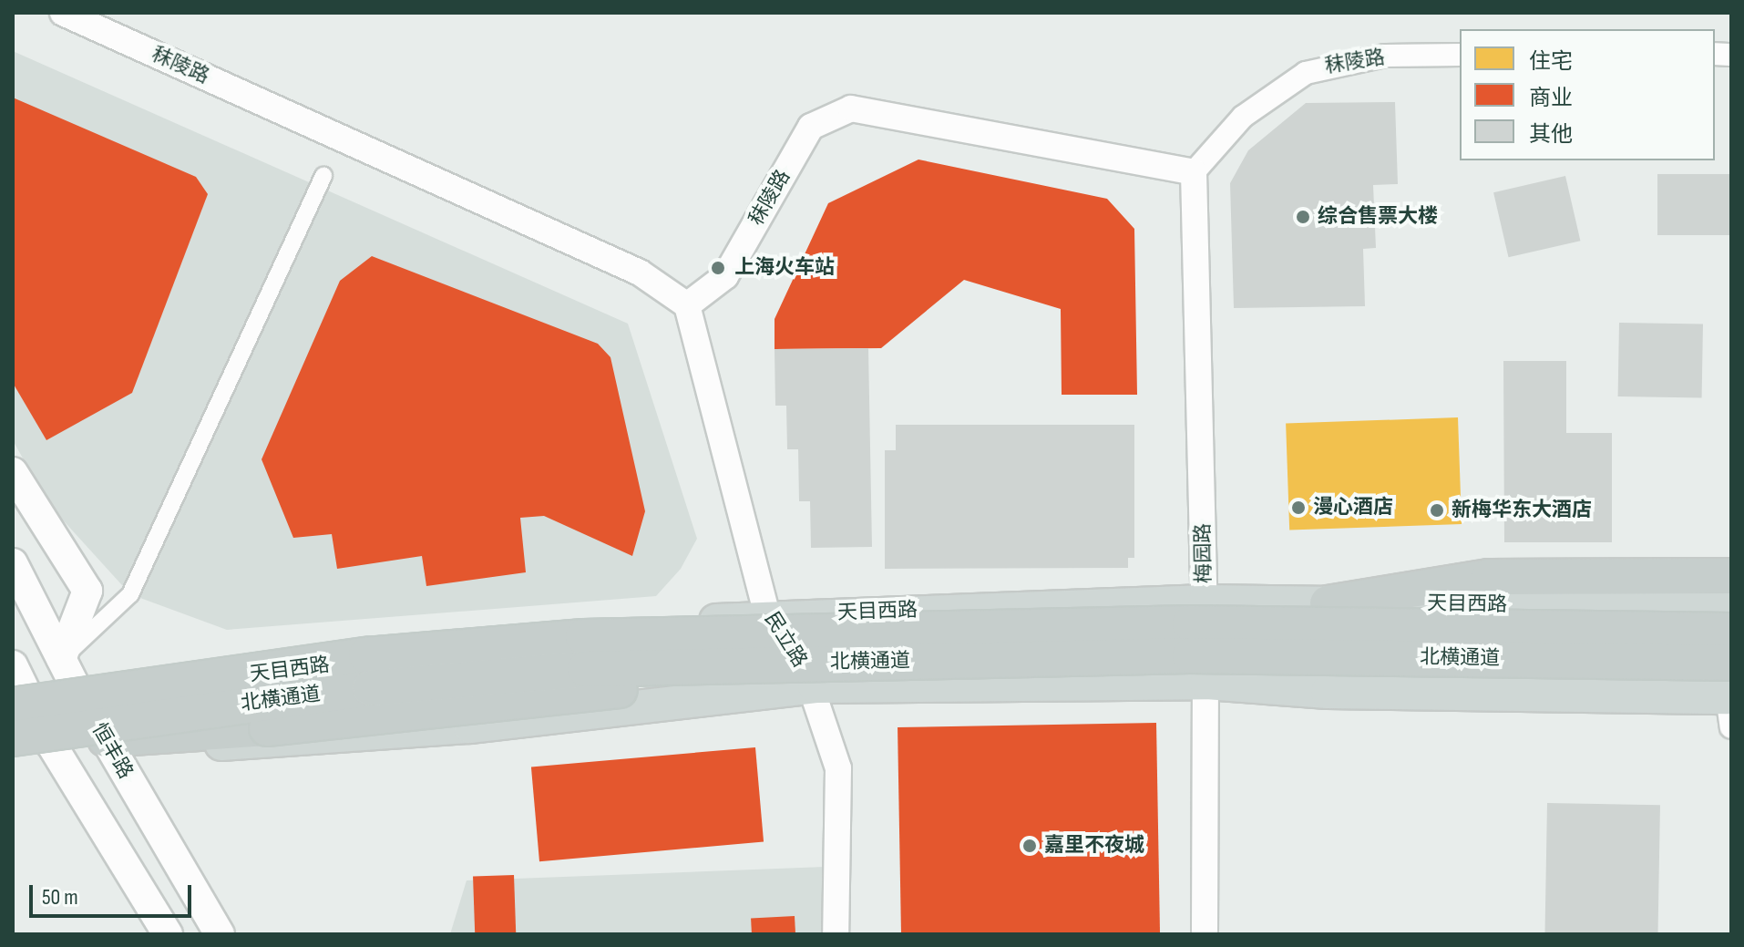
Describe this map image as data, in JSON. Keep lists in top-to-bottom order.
{
  "streets": {
    "highway": ["北横通道"],
    "main road": ["天目西路", "恒丰路"],
    "street": ["秣陵路", "梅园路", "民立路"]
  },
  "crossings": [
    ["秣陵路", "梅园路"],
    ["秣陵路", "民立路"],
    ["梅园路", "天目西路"],
    ["天目西路", "民立路"],
    ["天目西路", "北横通道"],
    ["天目西路", "恒丰路"]
  ],
  "places": [
    "综合售票大楼",
    "上海火车站",
    "漫心酒店",
    "新梅华东大酒店",
    "嘉里不夜城"
  ],
  "legend": ["住宅", "商业", "其他"],
  "scale_bar": "50 m"
}
